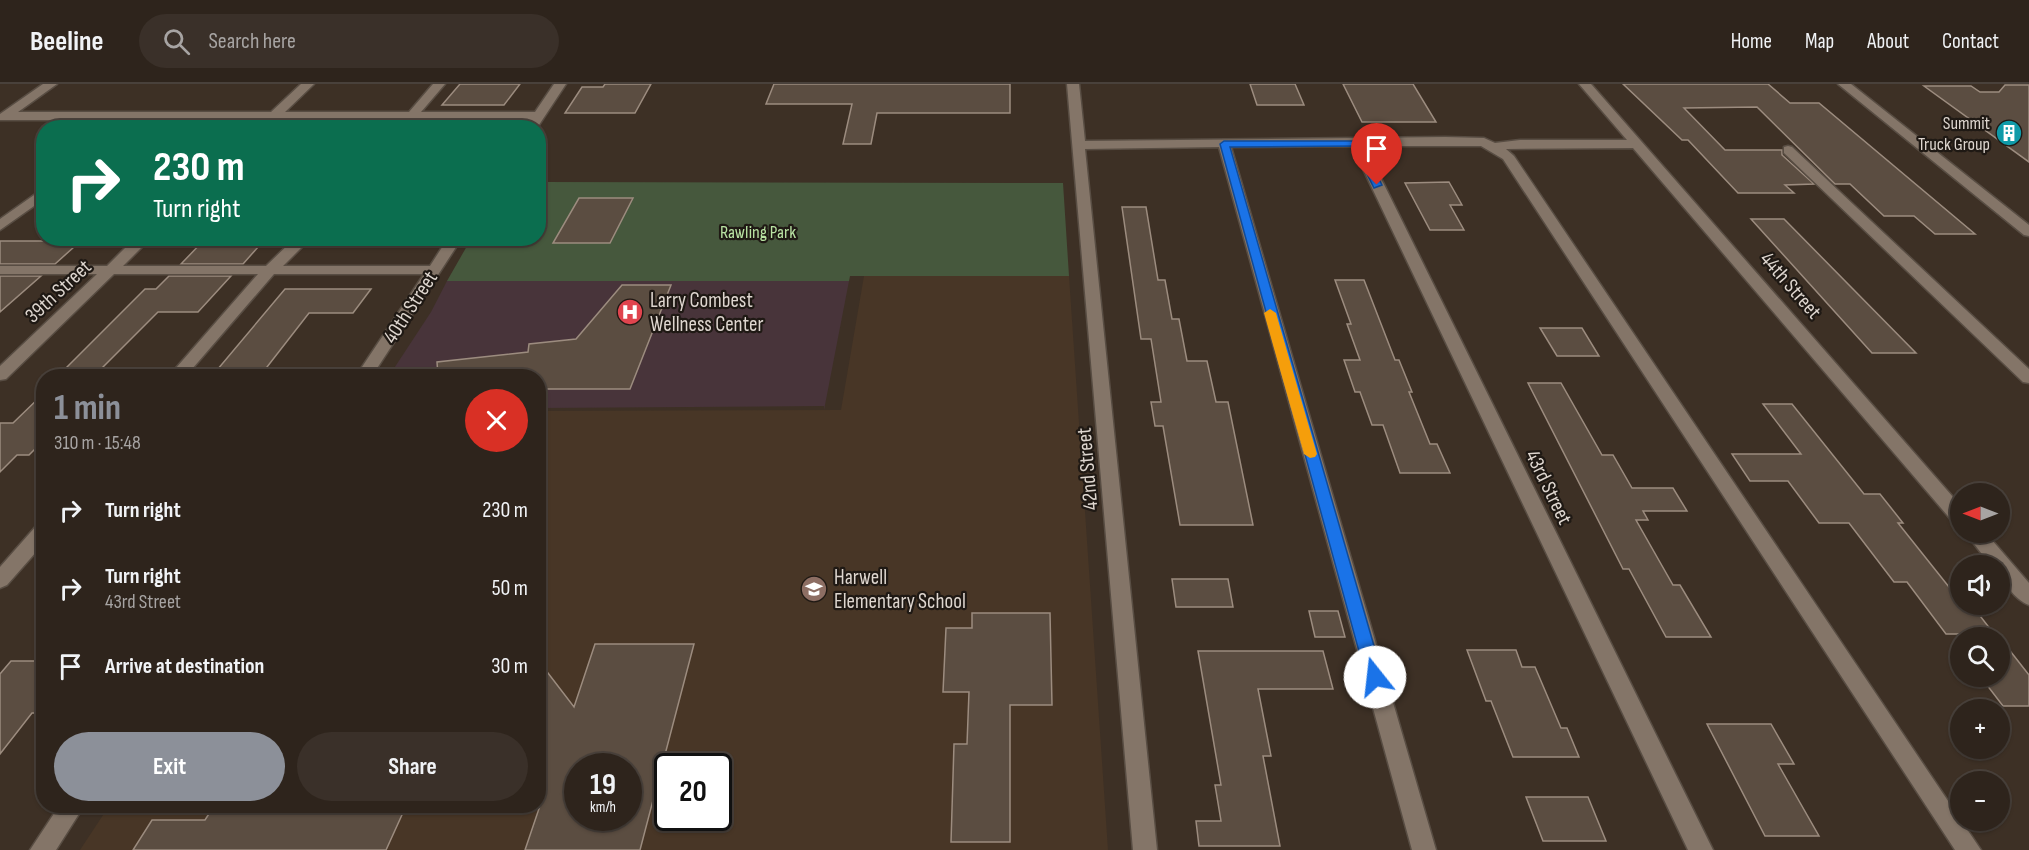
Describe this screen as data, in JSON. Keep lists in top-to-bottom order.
{
  "streets": {
    "street": [
      "44th Street",
      "39th Street",
      "40th Street",
      "42nd Street",
      "43rd Street"
    ]
  },
  "parks": ["Rawling Park"],
  "places": {
    "building": ["Summit Truck Group"],
    "hospital": ["Larry Combest Wellness Center"],
    "school or university": ["Harwell Elementary School"]
  },
  "north": "left",
  "page": {
    "header": "Beeline",
    "search": "Search here",
    "nav": [
      "Home",
      "Map",
      "About",
      "Contact"
    ],
    "turn": ["230 m", "Turn right"],
    "heading": ["1 min", "310 m · 15:48"],
    "list": [
      {
        "name": "Turn right",
        "value": "230 m"
      },
      {
        "name": "Turn right",
        "note": "43rd Street",
        "value": "50 m"
      },
      {
        "name": "Arrive at destination",
        "value": "30 m"
      }
    ],
    "map_buttons": ["+", "−"],
    "buttons": ["Exit", "Share"],
    "speed": "19 km/h",
    "limit": "20"
  }
}
